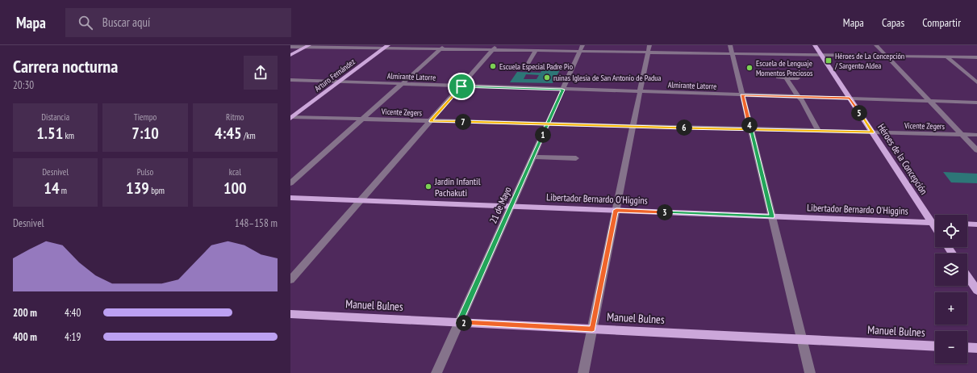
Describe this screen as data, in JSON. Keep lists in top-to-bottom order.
{
  "streets": {
    "main road": [
      "Arturo Fernández",
      "Héroes de la Concepción",
      "Libertador Bernardo O'Higgins",
      "Manuel Bulnes"
    ],
    "street": ["Almirante Latorre", "Vicente Zegers", "21 de Mayo"]
  },
  "crossings": [
    ["Arturo Fernández", "Almirante Latorre"],
    ["Arturo Fernández", "Vicente Zegers"],
    ["Almirante Latorre", "Héroes de la Concepción"],
    ["Almirante Latorre", "21 de Mayo"],
    ["Vicente Zegers", "Héroes de la Concepción"],
    ["Vicente Zegers", "21 de Mayo"],
    ["Héroes de la Concepción", "Libertador Bernardo O'Higgins"],
    ["Libertador Bernardo O'Higgins", "21 de Mayo"],
    ["21 de Mayo", "Manuel Bulnes"]
  ],
  "places": {
    "transit": ["Héroes de La Concepción / Sargento Aldea"],
    "other": [
      "Escuela Especial Padre Pio",
      "Escuela de Lenguaje Momentos Preciosos",
      "ruinas Iglesia de San Antonio de Padua",
      "Jardin Infantil Pachakuti"
    ]
  },
  "page": {
    "header": "Mapa",
    "search": "Buscar aquí",
    "nav": ["Mapa", "Capas", "Compartir"],
    "heading": ["Carrera nocturna", "20:30"],
    "stats": [
      ["Distancia", "1.51 km"],
      ["Tiempo", "7:10"],
      ["Ritmo", "4:45 /km"],
      ["Desnivel", "14 m"],
      ["Pulso", "139 bpm"],
      ["kcal", "100"]
    ],
    "pins": [
      "5",
      "7",
      "4",
      "6",
      "1",
      "3",
      "2"
    ],
    "chart": ["Desnivel", "148–158 m"],
    "map_buttons": ["+", "−"],
    "list": [
      {
        "name": "200 m",
        "note": "4:40"
      },
      {
        "name": "400 m",
        "note": "4:19"
      }
    ]
  }
}
